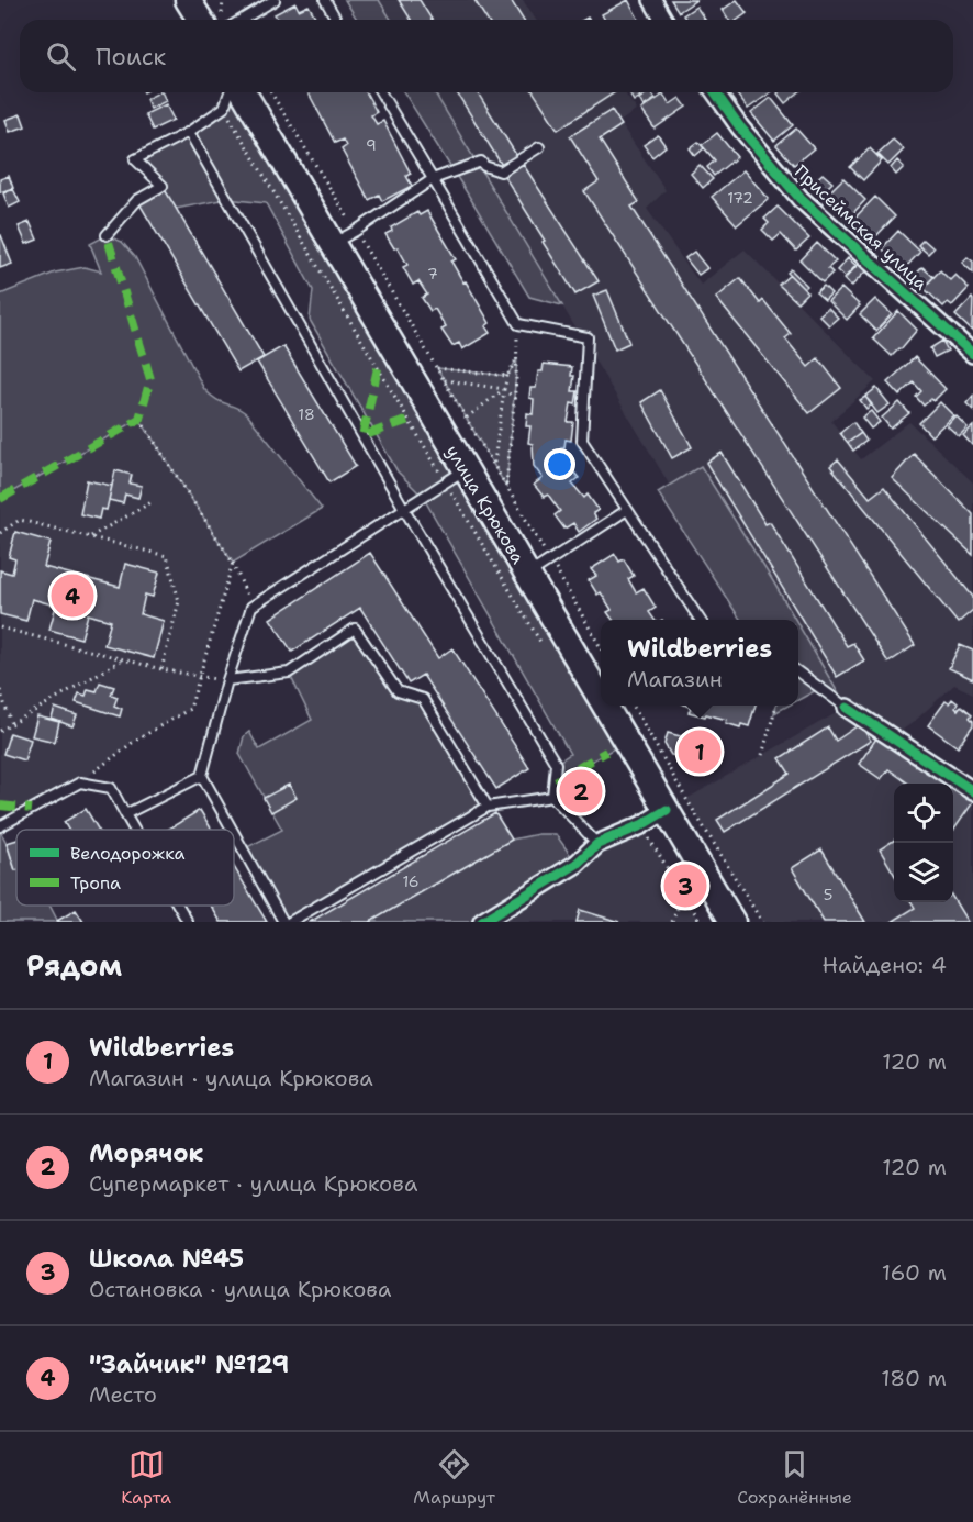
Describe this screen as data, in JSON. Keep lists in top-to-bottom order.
{
  "streets": {
    "main road": ["улица Крюкова"],
    "street": ["Присеймская улица"]
  },
  "house_numbers": [
    "9",
    "172",
    "7",
    "18",
    "16",
    "5"
  ],
  "legend": ["Велодорожка", "Тропа"],
  "page": {
    "search": "Поиск",
    "pins": [
      "4",
      "1",
      "2",
      "3"
    ],
    "popup": ["Wildberries", "Магазин"],
    "heading": ["Рядом", "Найдено: 4"],
    "list": [
      {
        "mark": "1",
        "name": "Wildberries",
        "note": "Магазин · улица Крюкова",
        "value": "120 m"
      },
      {
        "mark": "2",
        "name": "Морячок",
        "note": "Супермаркет · улица Крюкова",
        "value": "120 m"
      },
      {
        "mark": "3",
        "name": "Школа №45",
        "note": "Остановка · улица Крюкова",
        "value": "160 m"
      },
      {
        "mark": "4",
        "name": "\"Зайчик\" №129",
        "note": "Место",
        "value": "180 m"
      }
    ],
    "nav": ["Карта", "Маршрут", "Сохранённые"]
  }
}
